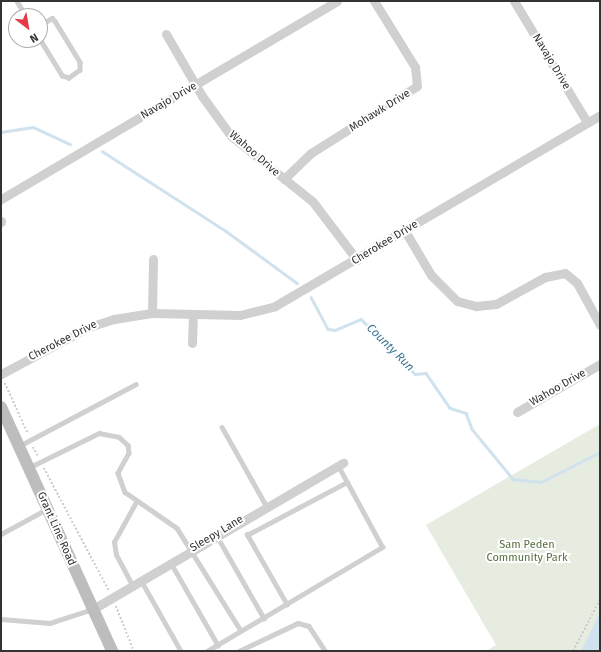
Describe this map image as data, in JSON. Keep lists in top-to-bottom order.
{
  "streets": {
    "main road": ["Grant Line Road"],
    "street": [
      "Navajo Drive",
      "Mohawk Drive",
      "Wahoo Drive",
      "Cherokee Drive",
      "Sleepy Lane"
    ]
  },
  "crossings": [
    ["Navajo Drive", "Wahoo Drive"],
    ["Navajo Drive", "Cherokee Drive"],
    ["Mohawk Drive", "Wahoo Drive"],
    ["Wahoo Drive", "Cherokee Drive"],
    ["Grant Line Road", "Sleepy Lane"]
  ],
  "water": ["County Run"],
  "parks": ["Sam Peden Community Park"],
  "north": "bottom right"
}
